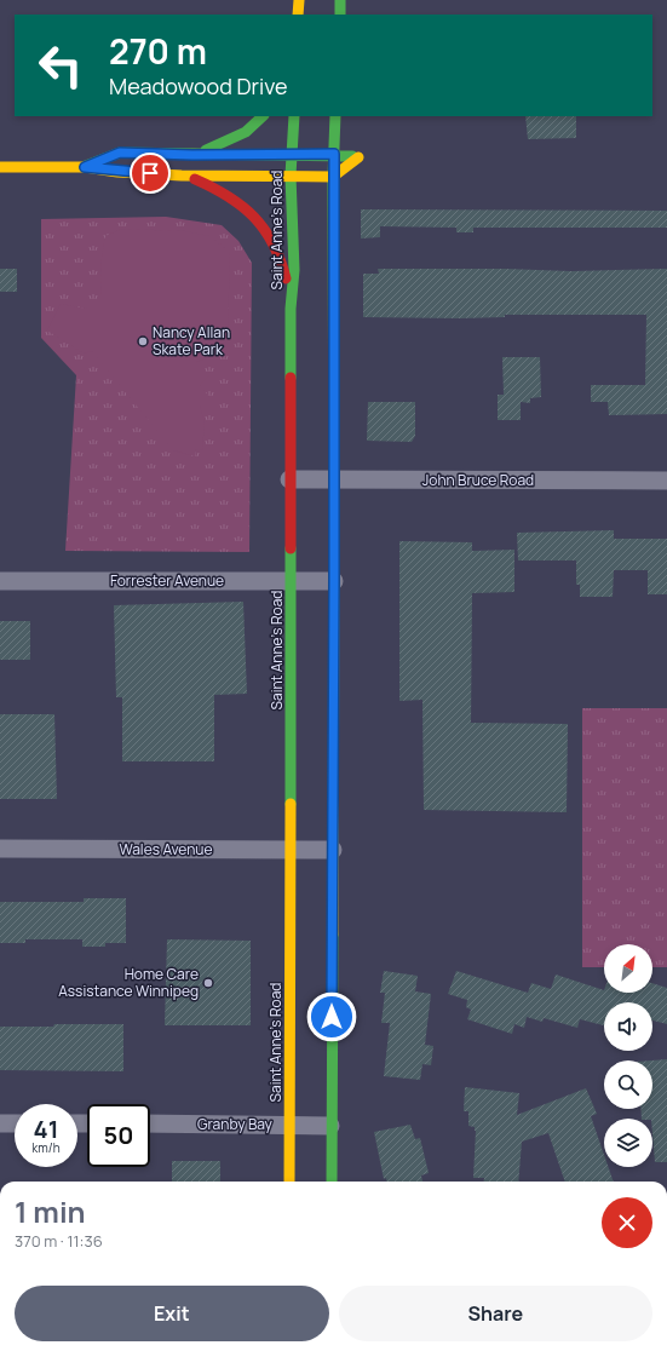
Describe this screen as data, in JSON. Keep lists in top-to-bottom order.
{
  "streets": {
    "main road": ["Saint Anne's Road"],
    "street": [
      "John Bruce Road",
      "Forrester Avenue",
      "Wales Avenue",
      "Granby Bay"
    ]
  },
  "crossings": [
    ["Saint Anne's Road", "John Bruce Road"],
    ["Saint Anne's Road", "Forrester Avenue"],
    ["Saint Anne's Road", "Wales Avenue"],
    ["Saint Anne's Road", "Granby Bay"]
  ],
  "places": ["Nancy Allan Skate Park", "Home Care Assistance Winnipeg"],
  "north": "top right",
  "page": {
    "turn": ["270 m", "Meadowood Drive"],
    "speed": "41 km/h",
    "limit": "50",
    "heading": ["1 min", "370 m · 11:36"],
    "buttons": ["Exit", "Share"]
  }
}
